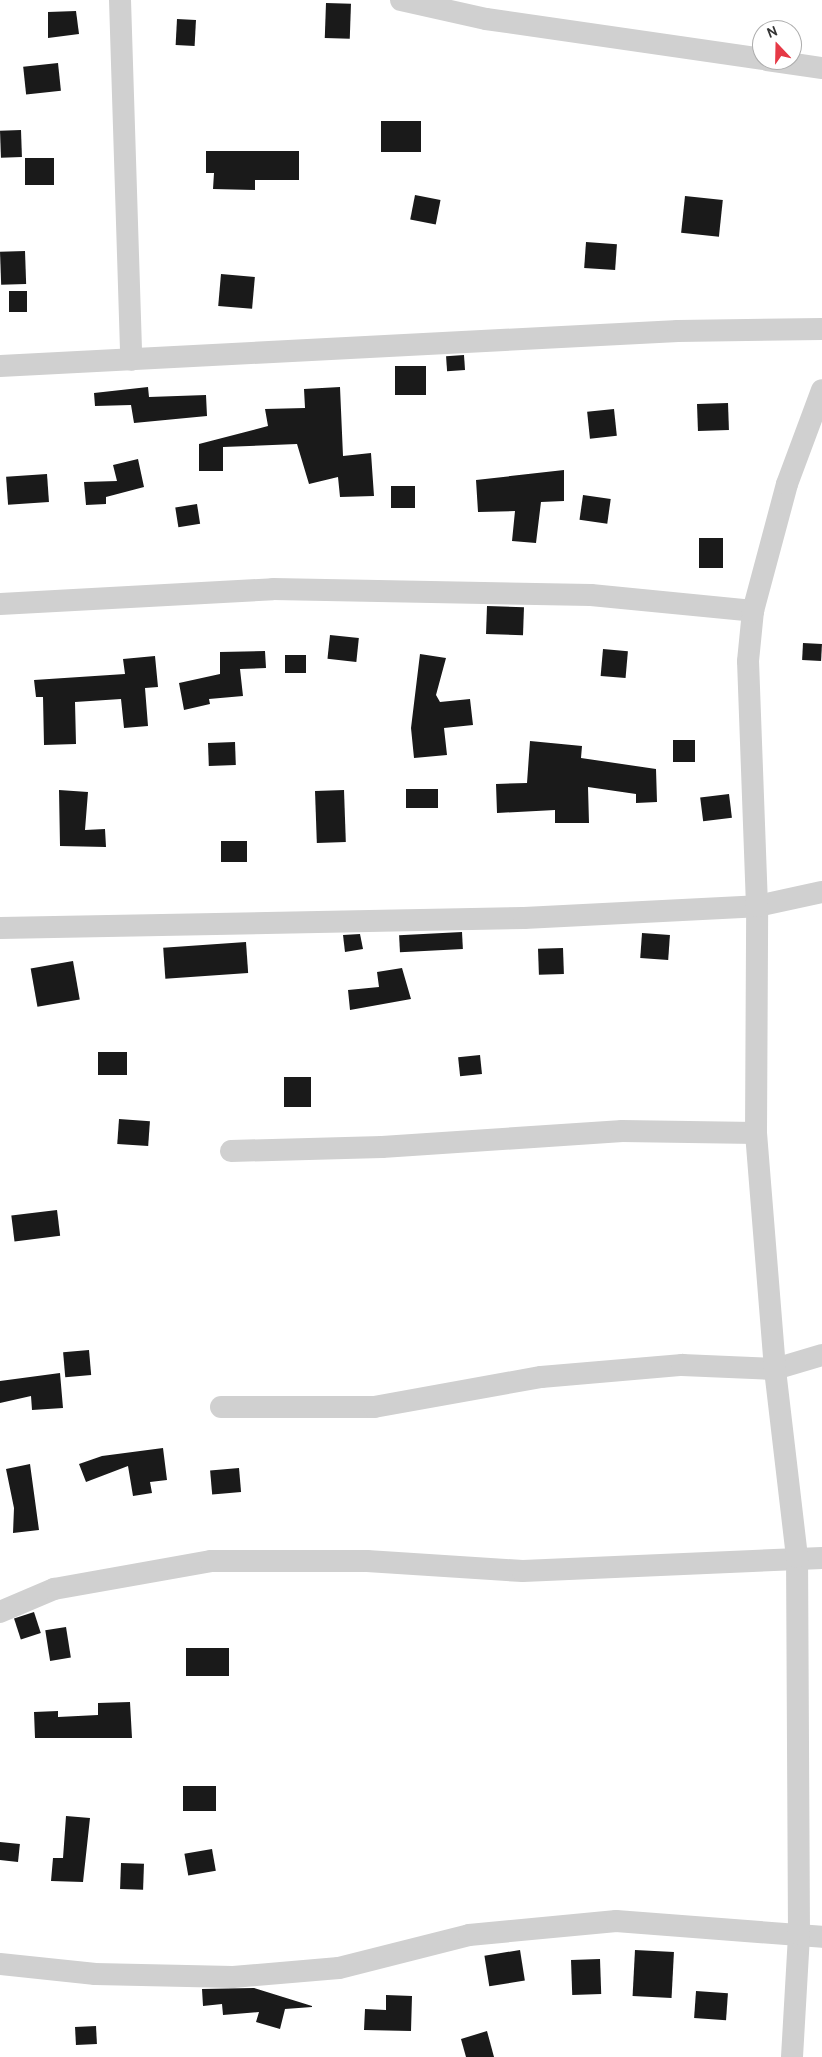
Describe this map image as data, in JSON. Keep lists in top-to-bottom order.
{
  "north": "top"
}
